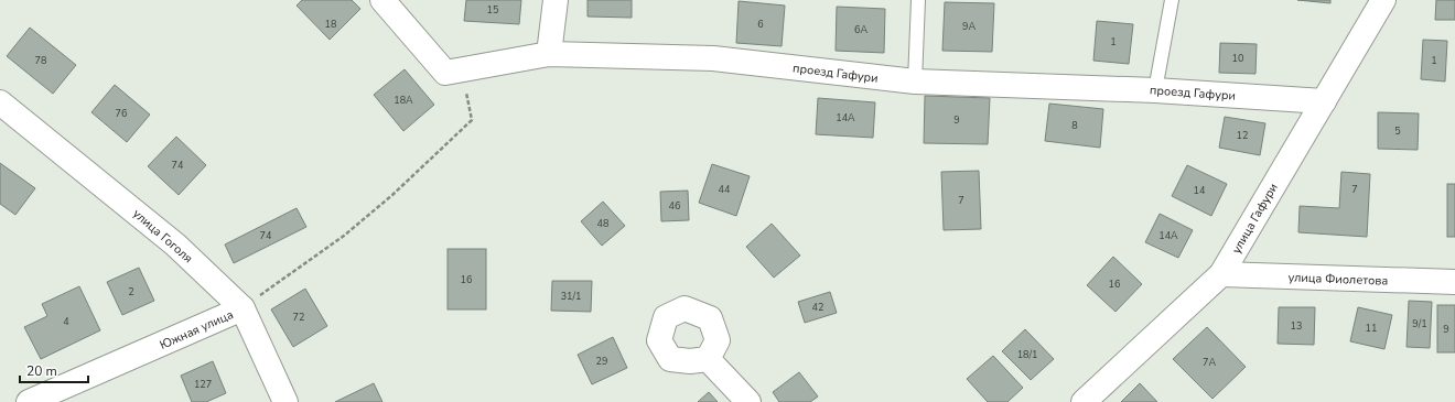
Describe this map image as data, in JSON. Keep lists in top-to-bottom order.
{
  "streets": {
    "street": [
      "проезд Гафури",
      "улица Гафури",
      "улица Гоголя",
      "улица Фиолетова",
      "Южная улица"
    ]
  },
  "crossings": [
    ["проезд Гафури", "улица Гафури"],
    ["улица Гафури", "улица Фиолетова"],
    ["улица Гоголя", "Южная улица"]
  ],
  "house_numbers": [
    "15",
    "18",
    "6",
    "9А",
    "6А",
    "1",
    "10",
    "78",
    "1",
    "18А",
    "76",
    "14А",
    "9",
    "8",
    "5",
    "12",
    "74",
    "44",
    "7",
    "14",
    "7",
    "46",
    "48",
    "74",
    "14А",
    "16",
    "16",
    "2",
    "31/1",
    "42",
    "72",
    "4",
    "9/1",
    "13",
    "11",
    "9",
    "18/1",
    "29",
    "7А",
    "127"
  ],
  "scale_bar": "20 m"
}
